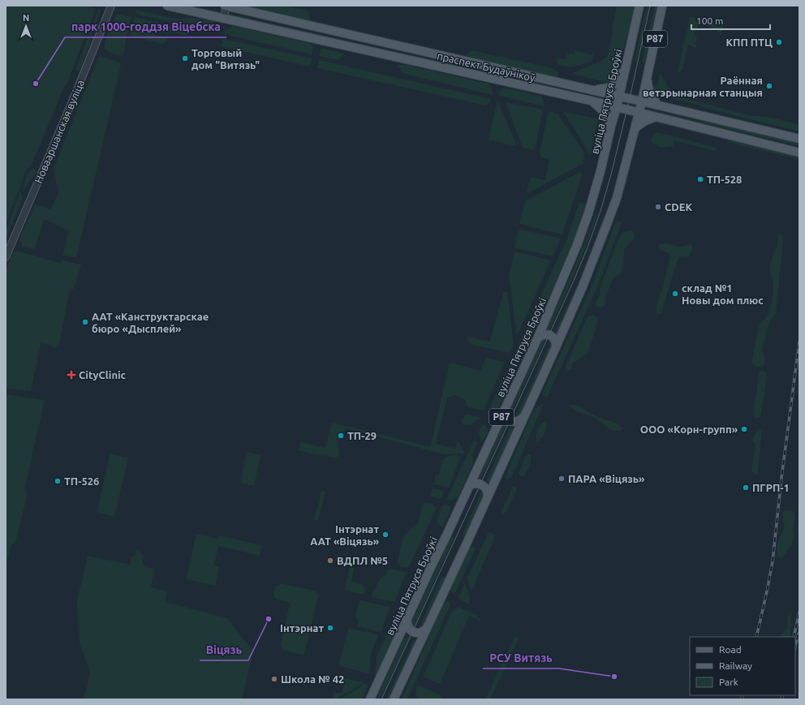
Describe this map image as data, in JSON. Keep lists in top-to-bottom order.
{
  "streets": {
    "main road": ["Р87", "праспект Будаўнікоў", "вуліца Пятруся Броўкі"],
    "street": ["Новааршанская вуліца"]
  },
  "crossings": [
    ["Р87", "праспект Будаўнікоў"],
    ["праспект Будаўнікоў", "вуліца Пятруся Броўкі"]
  ],
  "places": {
    "other": [
      "КПП ПТЦ",
      "Торговый дом \"Витязь\"",
      "парк 1000-годдзя Віцебска",
      "Раённая ветэрынарная станцыя",
      "ТП-528",
      "CDEK",
      "склад №1 Новы дом плюс",
      "ААТ «Канструктарскае бюро «Дысплей»",
      "ООО «Корн-групп»",
      "ТП-29",
      "ПАРА «Віцязь»",
      "ТП-526",
      "ПГРП-1",
      "Інтэрнат ААТ «Віцязь»",
      "ВДПЛ №5",
      "Віцязь",
      "Інтэрнат",
      "РСУ Витязь",
      "Школа № 42"
    ],
    "health": ["CityClinic"]
  },
  "legend": ["Road", "Railway", "Park"],
  "scale_bar": "100 m",
  "north": "top"
}
